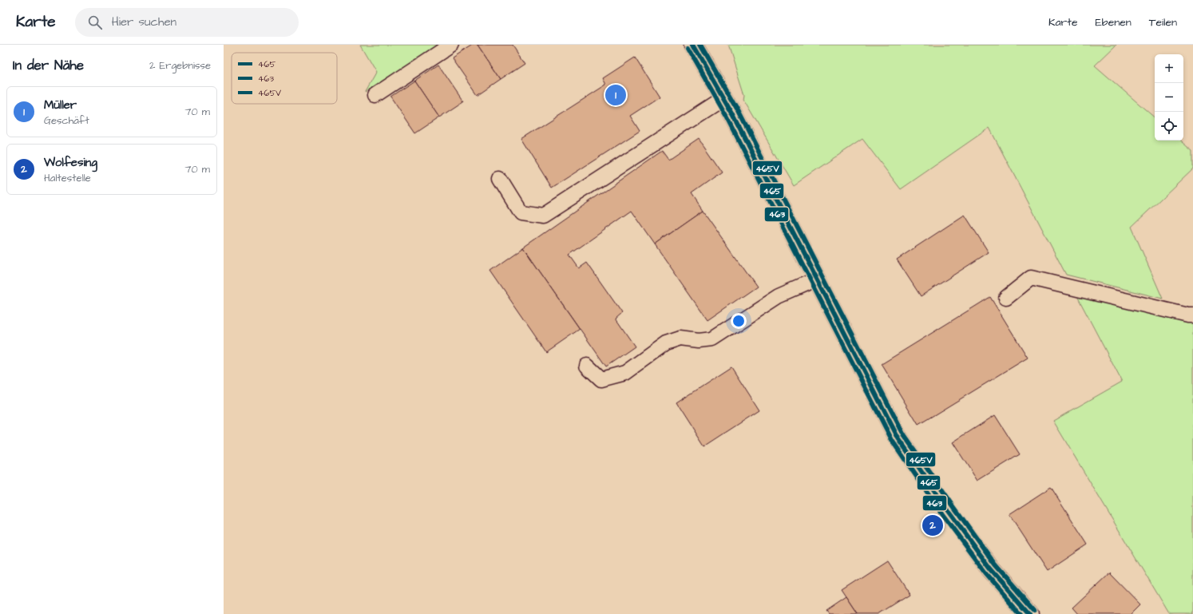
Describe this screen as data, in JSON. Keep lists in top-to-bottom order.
{
  "lines": ["transit line 465", "transit line 465V", "transit line 463"],
  "legend": ["465", "463", "465V"],
  "page": {
    "header": "Karte",
    "search": "Hier suchen",
    "nav": ["Karte", "Ebenen", "Teilen"],
    "heading": ["In der Nähe", "2 Ergebnisse"],
    "map_buttons": ["+", "−"],
    "pins": ["1", "2"],
    "list": [
      {
        "mark": "1",
        "name": "Müller",
        "note": "Geschäft",
        "value": "70 m"
      },
      {
        "mark": "2",
        "name": "Wolfesing",
        "note": "Haltestelle",
        "value": "70 m"
      }
    ]
  }
}
